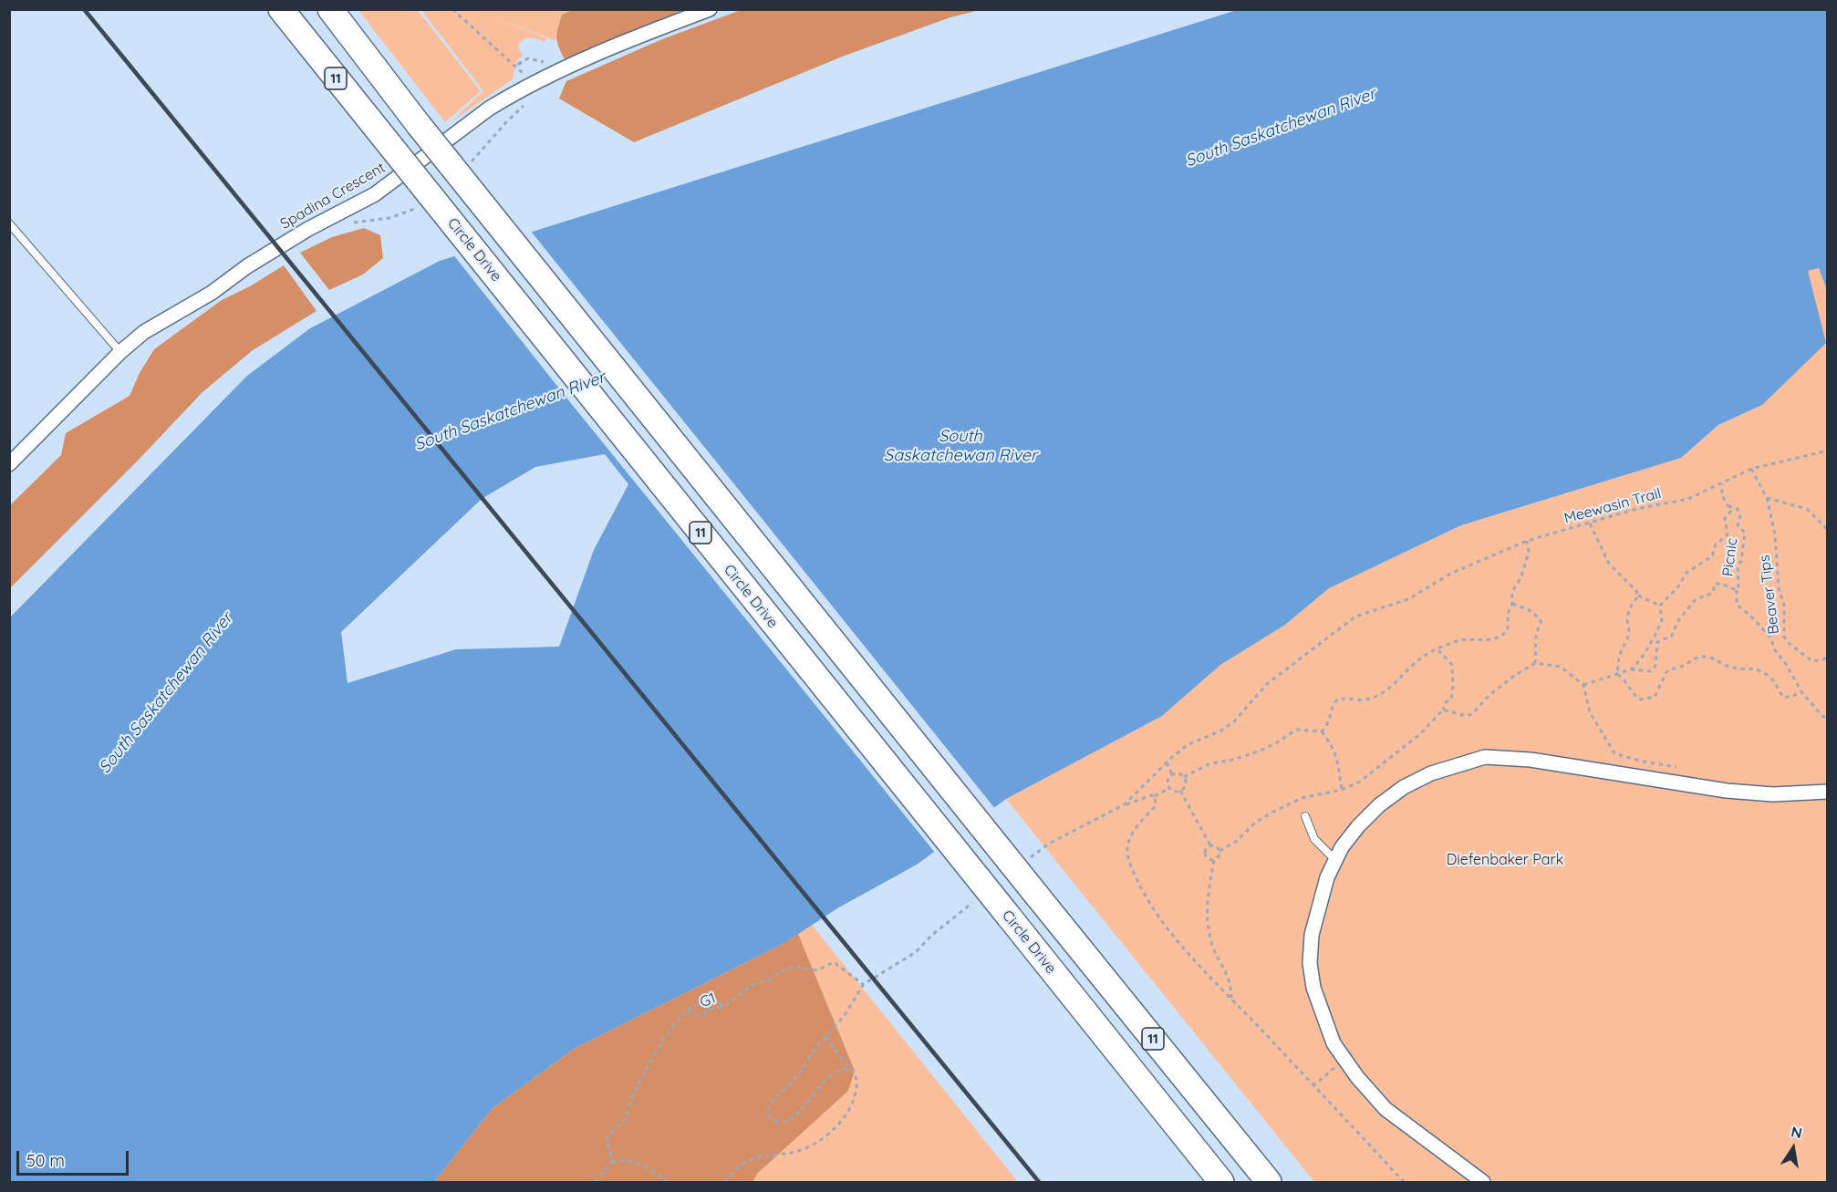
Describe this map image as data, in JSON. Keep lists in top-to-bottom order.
{
  "streets": {
    "highway": ["11", "Circle Drive"],
    "street": ["Spadina Crescent"],
    "path": [
      "Meewasin Trail",
      "Picnic",
      "Beaver Tips",
      "G1"
    ]
  },
  "crossings": [
    ["Meewasin Trail", "Beaver Tips"]
  ],
  "water": ["South Saskatchewan River"],
  "parks": ["Diefenbaker Park"],
  "scale_bar": "50 m",
  "north": "top"
}
